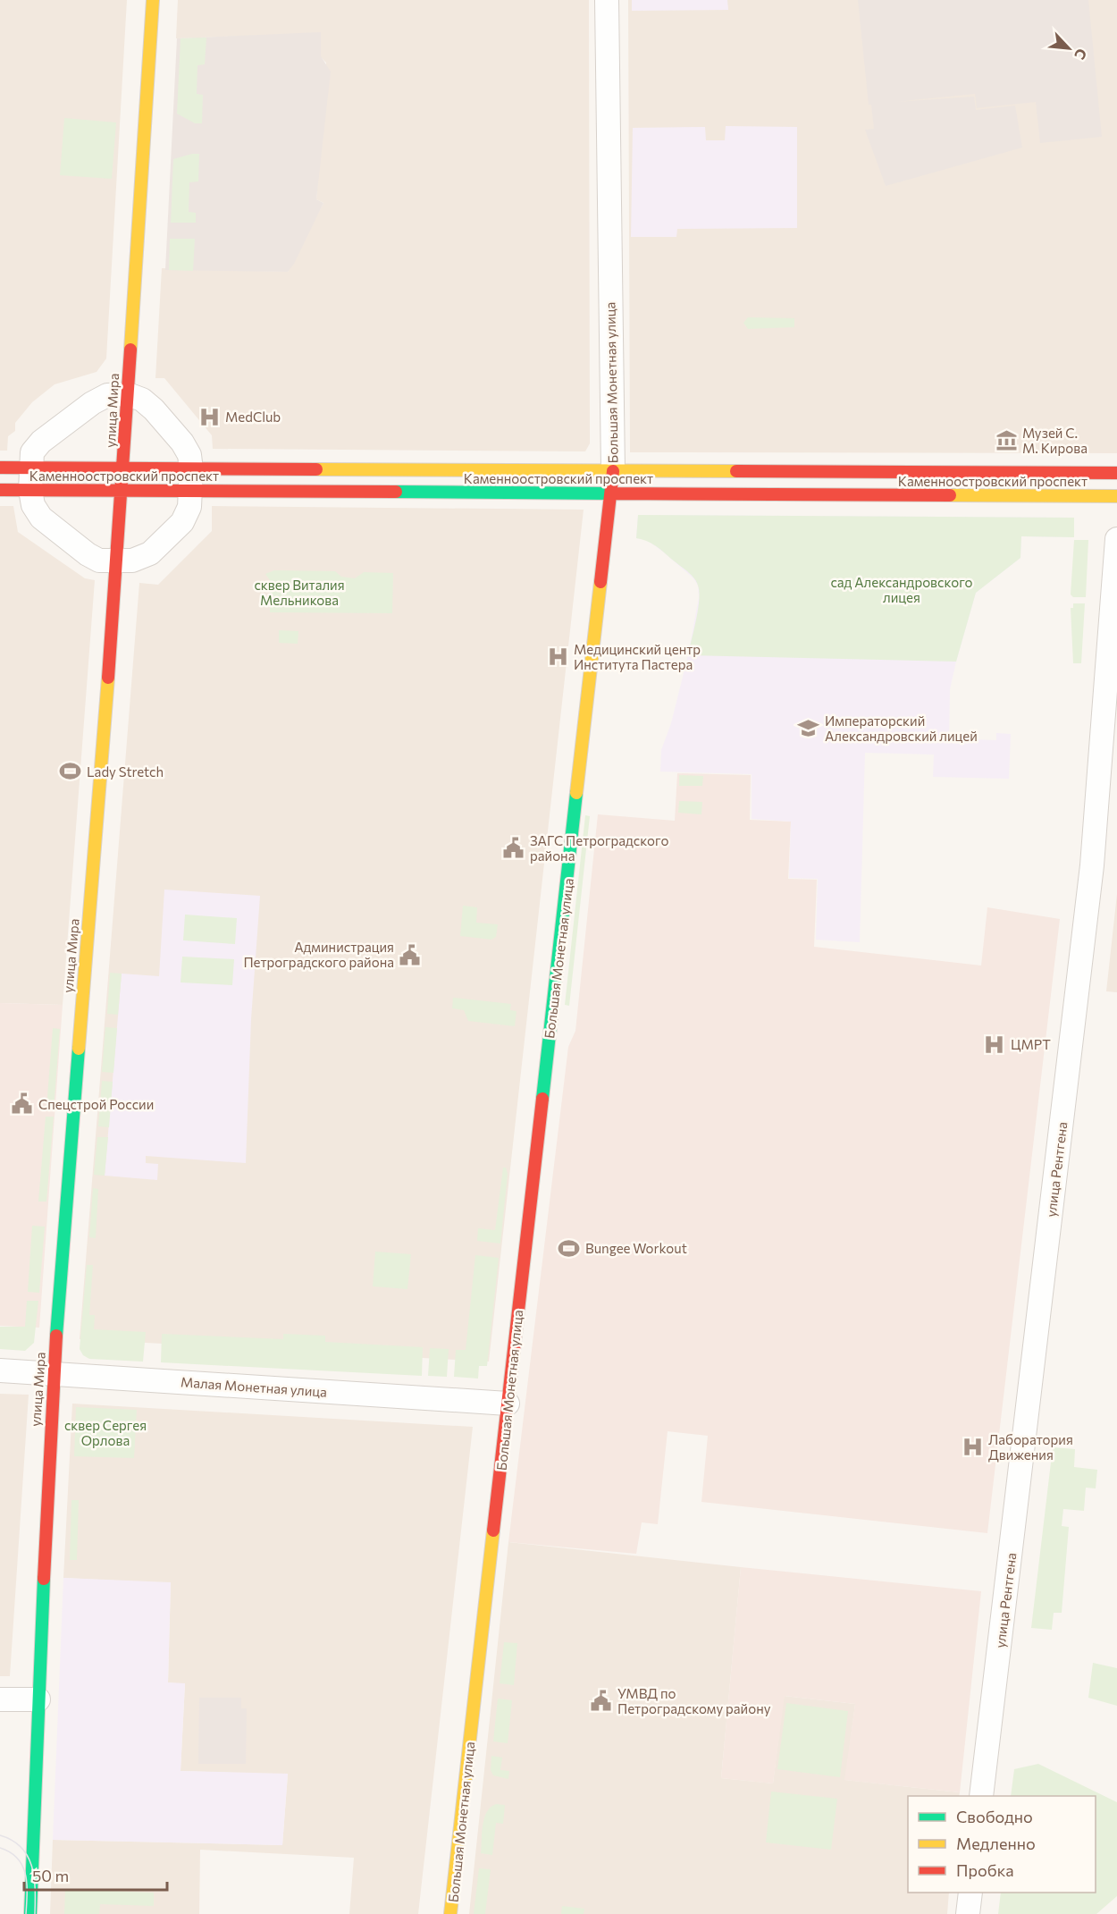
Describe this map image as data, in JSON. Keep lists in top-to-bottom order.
{
  "streets": {
    "street": [
      "Большая Монетная улица",
      "улица Мира",
      "Каменноостровский проспект",
      "улица Рентгена",
      "Малая Монетная улица"
    ]
  },
  "crossings": [
    ["Большая Монетная улица", "Каменноостровский проспект"],
    ["Большая Монетная улица", "Малая Монетная улица"],
    ["улица Мира", "Каменноостровский проспект"],
    ["улица Мира", "Малая Монетная улица"]
  ],
  "parks": ["сад Александровского лицея", "сквер Виталия Мельникова", "сквер Сергея Орлова"],
  "places": {
    "hospital": [
      "MedClub",
      "Медицинский центр Института Пастера",
      "ЦМРТ",
      "Лаборатория Движения"
    ],
    "museum": ["Музей С. М. Кирова"],
    "school or university": ["Императорский Александровский лицей"],
    "sports": ["Lady Stretch", "Bungee Workout"],
    "public building": [
      "ЗАГС Петроградского района",
      "Администрация Петроградского района",
      "Спецстрой России",
      "УМВД по Петроградскому району"
    ]
  },
  "legend": ["Свободно", "Медленно", "Пробка"],
  "scale_bar": "50 m",
  "north": "bottom right"
}
